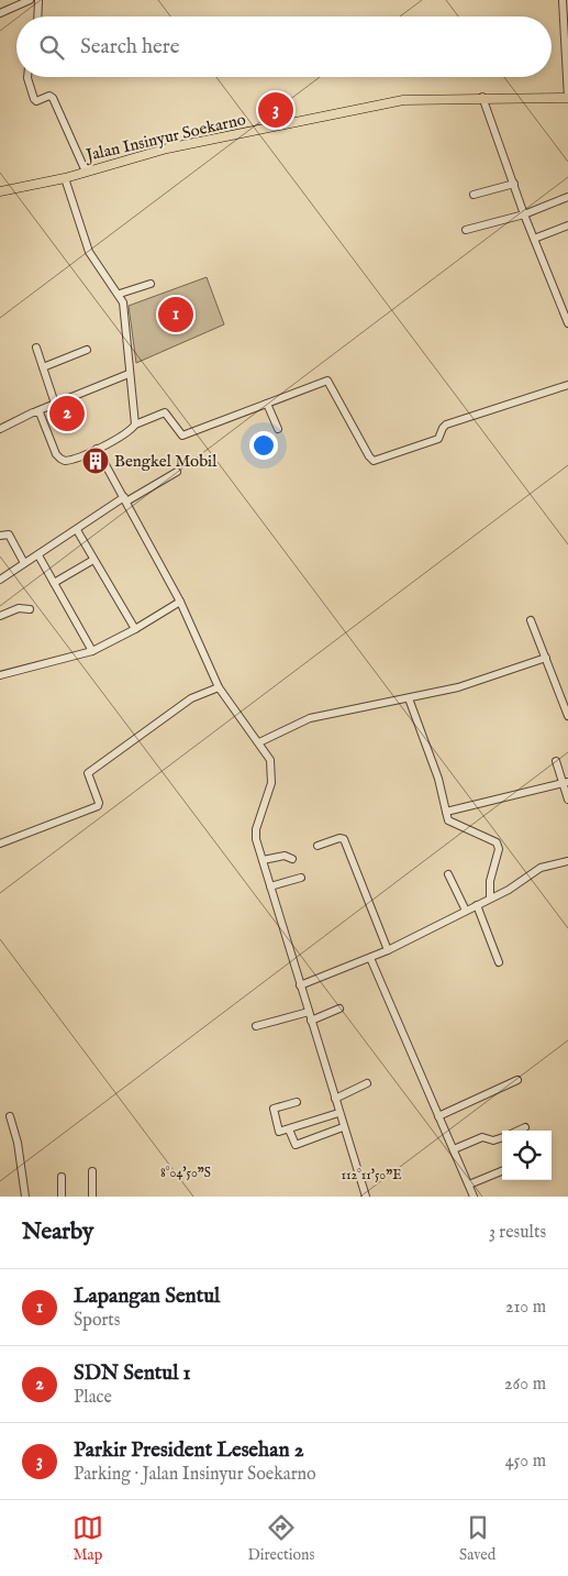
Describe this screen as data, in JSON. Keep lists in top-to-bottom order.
{
  "streets": {
    "main road": ["Jalan Insinyur Soekarno"]
  },
  "places": {
    "building": ["Bengkel Mobil"]
  },
  "page": {
    "search": "Search here",
    "pins": ["3", "1", "2"],
    "heading": ["Nearby", "3 results"],
    "list": [
      {
        "mark": "1",
        "name": "Lapangan Sentul",
        "note": "Sports",
        "value": "210 m"
      },
      {
        "mark": "2",
        "name": "SDN Sentul 1",
        "note": "Place",
        "value": "260 m"
      },
      {
        "mark": "3",
        "name": "Parkir President Lesehan 2",
        "note": "Parking · Jalan Insinyur Soekarno",
        "value": "450 m"
      }
    ],
    "nav": ["Map", "Directions", "Saved"]
  },
  "coordinates": ["8°04'50\"S", "112°11'50\"E"]
}
